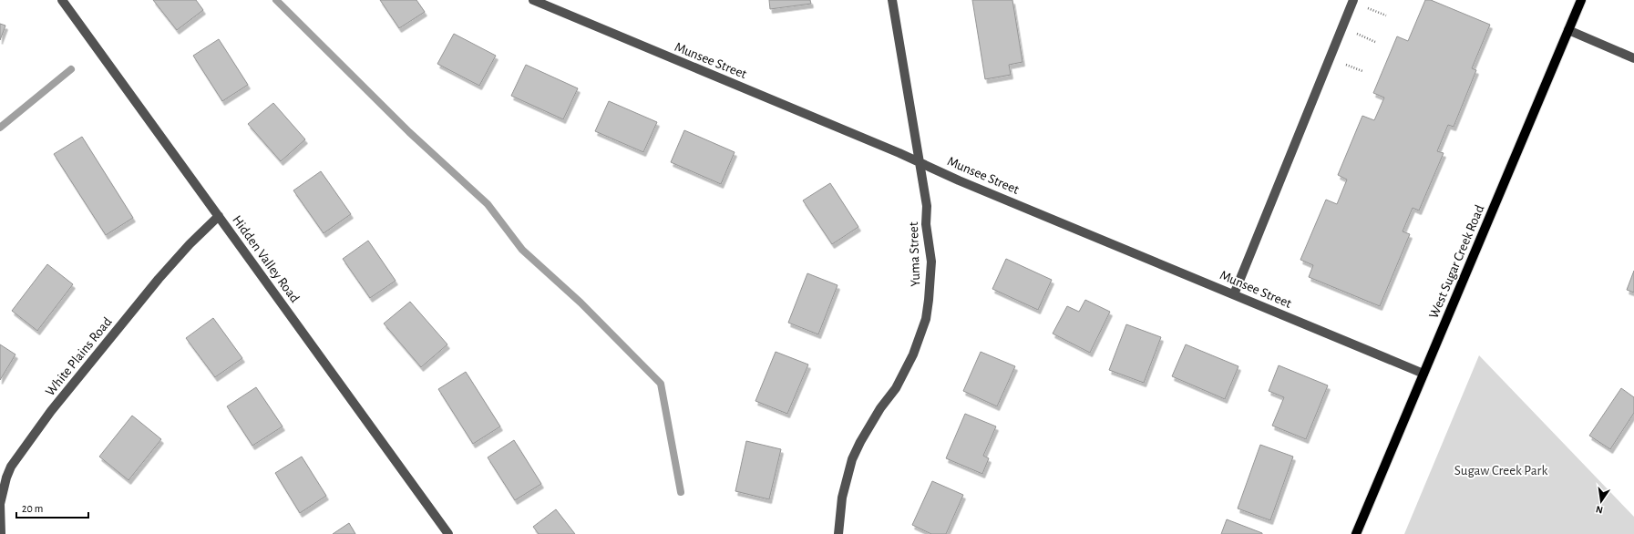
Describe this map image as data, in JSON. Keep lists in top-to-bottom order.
{
  "streets": {
    "main road": ["West Sugar Creek Road"],
    "street": [
      "Munsee Street",
      "Yuma Street",
      "Hidden Valley Road",
      "White Plains Road"
    ]
  },
  "crossings": [
    ["Munsee Street", "Yuma Street"],
    ["Munsee Street", "West Sugar Creek Road"],
    ["Hidden Valley Road", "White Plains Road"]
  ],
  "parks": ["Sugaw Creek Park"],
  "scale_bar": "20 m",
  "north": "bottom"
}
